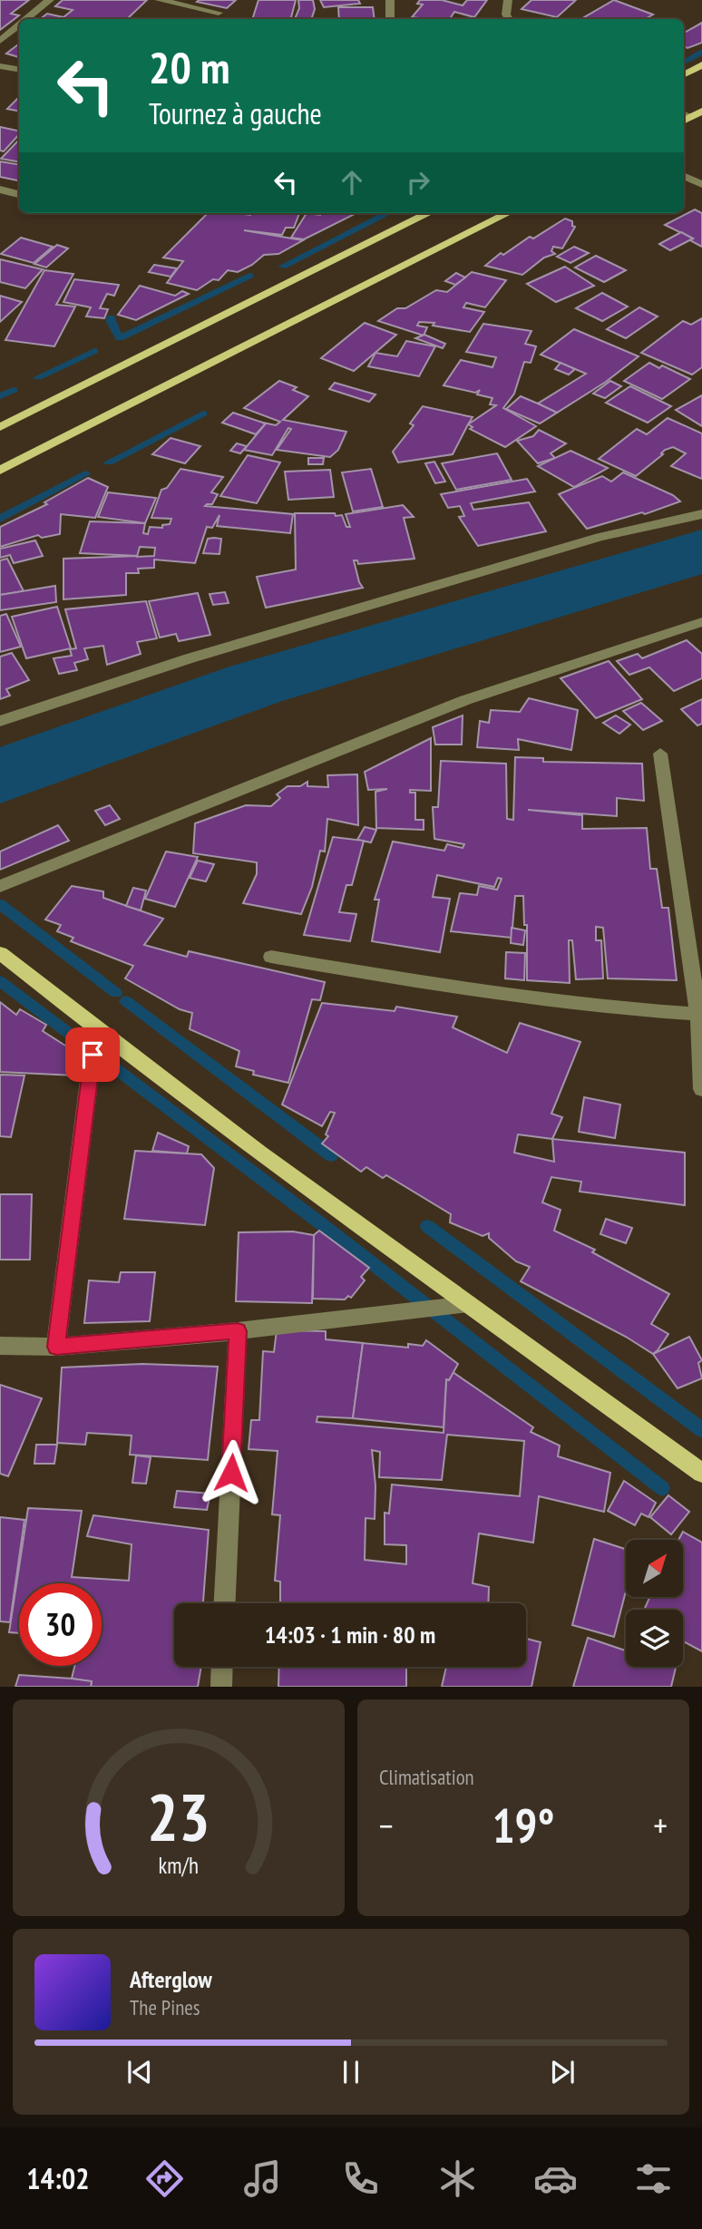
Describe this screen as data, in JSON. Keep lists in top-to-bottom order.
{
  "north": "top right",
  "page": {
    "turn": ["20 m", "Tournez à gauche"],
    "limit": "30",
    "trip": "14:03 · 1 min · 80 m",
    "tile": "Climatisation",
    "heat": ["−", "19°", "+"],
    "song": ["Afterglow", "The Pines"],
    "tabs": "14:02",
    "gauge": ["23", "km/h"]
  }
}
